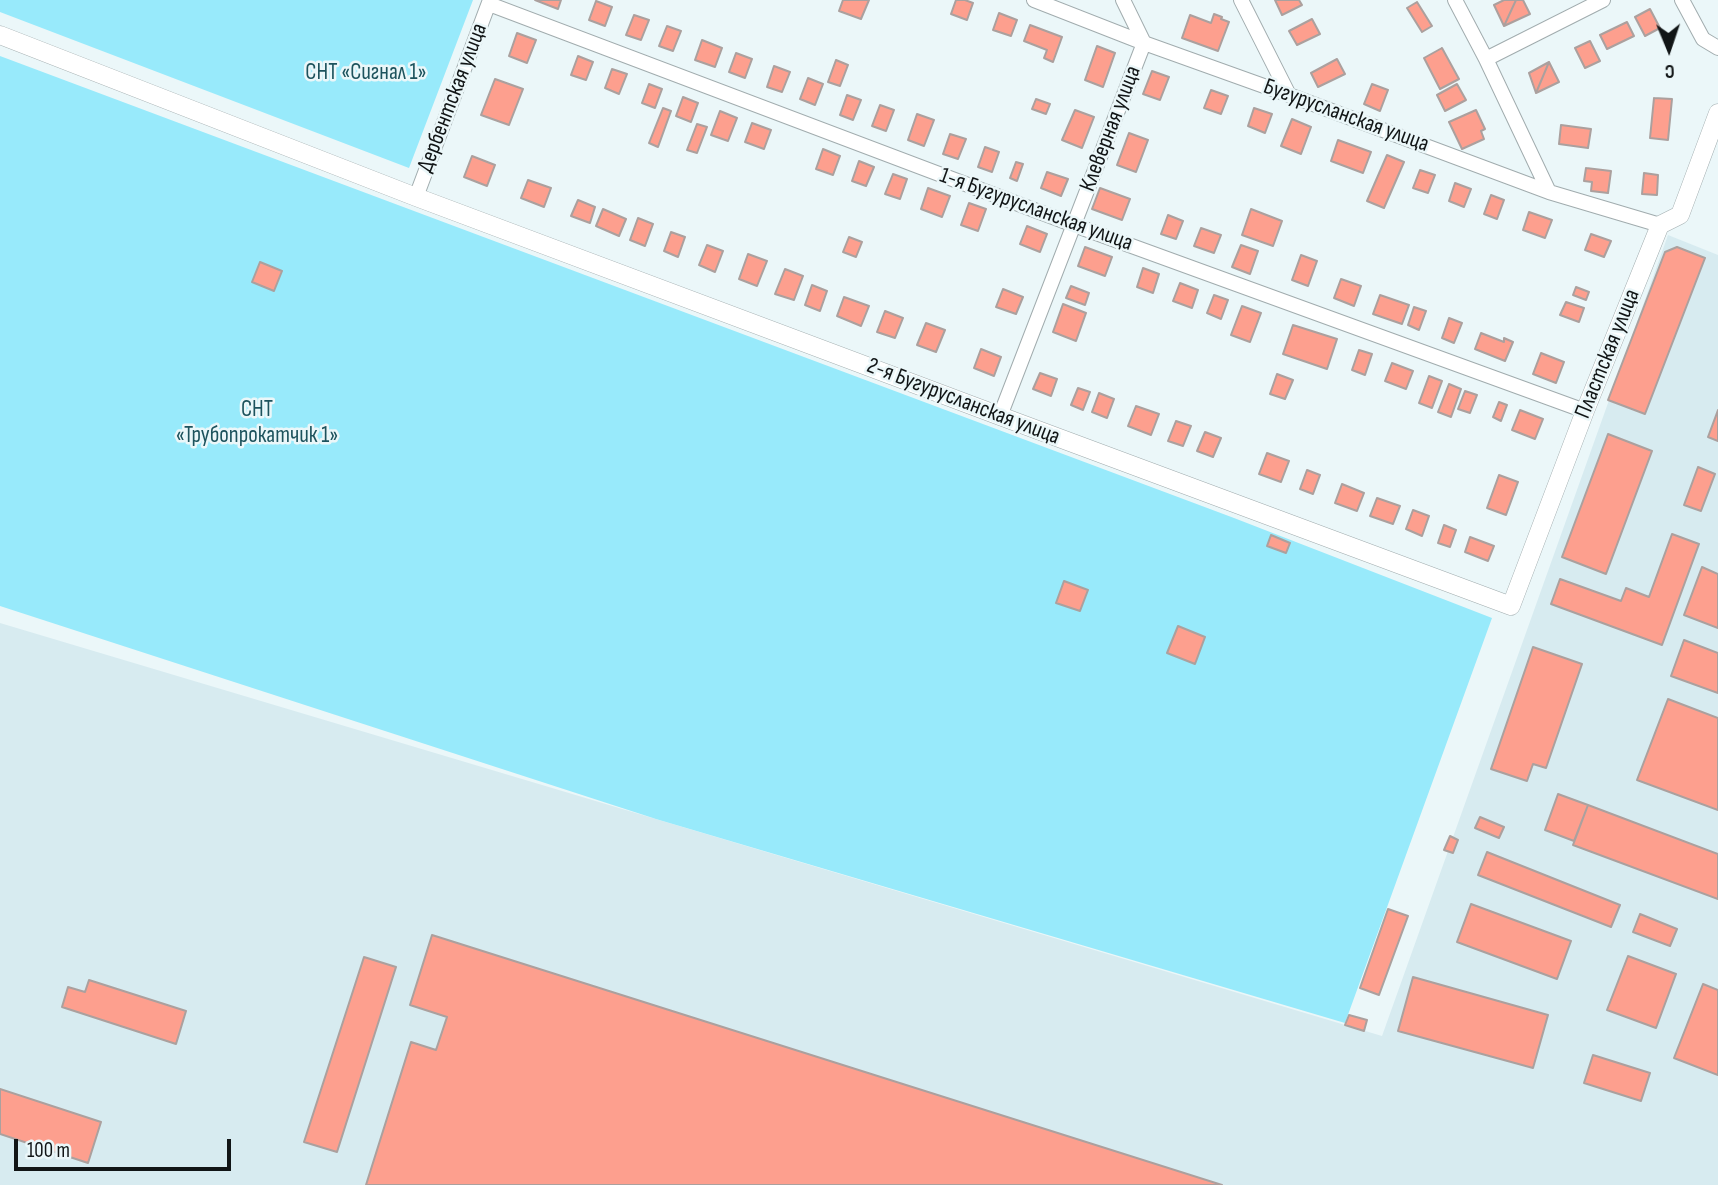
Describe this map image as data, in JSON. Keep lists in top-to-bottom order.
{
  "streets": {
    "street": [
      "Дербентская улица",
      "Бугурусланская улица",
      "Клеверная улица",
      "1-я Бугурусланская улица",
      "Пластская улица",
      "2-я Бугурусланская улица"
    ]
  },
  "crossings": [
    ["Дербентская улица", "1-я Бугурусланская улица"],
    ["Дербентская улица", "2-я Бугурусланская улица"],
    ["Бугурусланская улица", "Клеверная улица"],
    ["Бугурусланская улица", "Пластская улица"],
    ["Клеверная улица", "1-я Бугурусланская улица"],
    ["Клеверная улица", "2-я Бугурусланская улица"],
    ["1-я Бугурусланская улица", "Пластская улица"],
    ["Пластская улица", "2-я Бугурусланская улица"]
  ],
  "parks": ["СНТ «Сигнал 1»", "СНТ «Трубопрокатчик 1»"],
  "scale_bar": "100 m",
  "north": "bottom"
}
